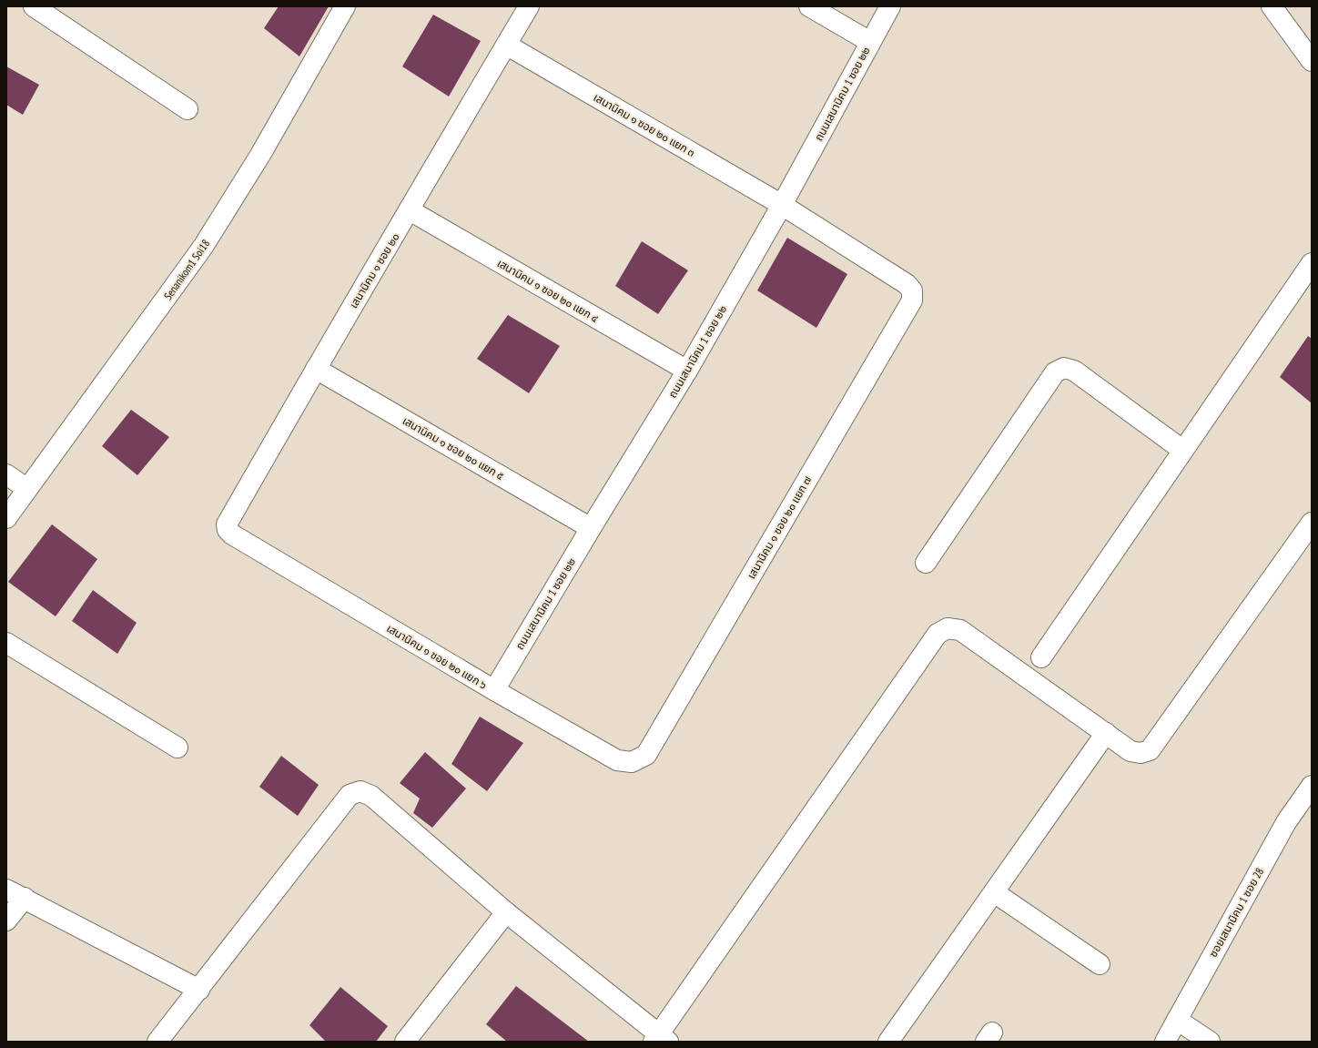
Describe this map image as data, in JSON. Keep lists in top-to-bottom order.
{
  "streets": {
    "street": [
      "ถนนเสนานิคม 1 ซอย ๒๒",
      "เสนานิคม ๑ ซอย ๒๐ แยก ๓",
      "Senanikom1 Soi18",
      "เสนานิคม ๑ ซอย ๒๐",
      "เสนานิคม ๑ ซอย ๒๐ แยก ๔",
      "เสนานิคม ๑ ซอย ๒๐ แยก ๕",
      "เสนานิคม ๑ ซอย ๒๐ แยก ๗",
      "เสนานิคม ๑ ซอย ๒๐ แยก ๖",
      "ซอยเสนานิคม 1 ซอย 28"
    ]
  },
  "crossings": [
    ["ถนนเสนานิคม 1 ซอย ๒๒", "เสนานิคม ๑ ซอย ๒๐ แยก ๓"],
    ["ถนนเสนานิคม 1 ซอย ๒๒", "เสนานิคม ๑ ซอย ๒๐ แยก ๔"],
    ["ถนนเสนานิคม 1 ซอย ๒๒", "เสนานิคม ๑ ซอย ๒๐ แยก ๕"],
    ["ถนนเสนานิคม 1 ซอย ๒๒", "เสนานิคม ๑ ซอย ๒๐ แยก ๖"],
    ["เสนานิคม ๑ ซอย ๒๐ แยก ๓", "เสนานิคม ๑ ซอย ๒๐"],
    ["เสนานิคม ๑ ซอย ๒๐ แยก ๓", "เสนานิคม ๑ ซอย ๒๐ แยก ๗"],
    ["เสนานิคม ๑ ซอย ๒๐", "เสนานิคม ๑ ซอย ๒๐ แยก ๔"],
    ["เสนานิคม ๑ ซอย ๒๐", "เสนานิคม ๑ ซอย ๒๐ แยก ๕"],
    ["เสนานิคม ๑ ซอย ๒๐", "เสนานิคม ๑ ซอย ๒๐ แยก ๖"],
    ["เสนานิคม ๑ ซอย ๒๐ แยก ๗", "เสนานิคม ๑ ซอย ๒๐ แยก ๖"]
  ]
}
